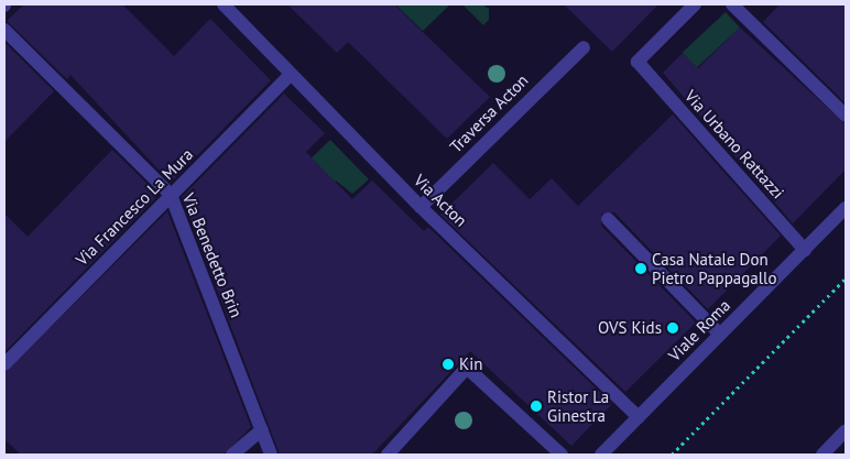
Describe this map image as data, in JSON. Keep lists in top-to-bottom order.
{
  "streets": {
    "street": [
      "Traversa Acton",
      "Via Urbano Rattazzi",
      "Via Acton",
      "Via Francesco La Mura",
      "Via Benedetto Brin",
      "Viale Roma"
    ]
  },
  "crossings": [
    ["Traversa Acton", "Via Acton"],
    ["Via Urbano Rattazzi", "Viale Roma"],
    ["Via Acton", "Via Francesco La Mura"],
    ["Via Acton", "Viale Roma"],
    ["Via Francesco La Mura", "Via Benedetto Brin"]
  ],
  "places": [
    "Casa Natale Don Pietro Pappagallo",
    "OVS Kids",
    "Kin",
    "Ristor La Ginestra"
  ]
}
